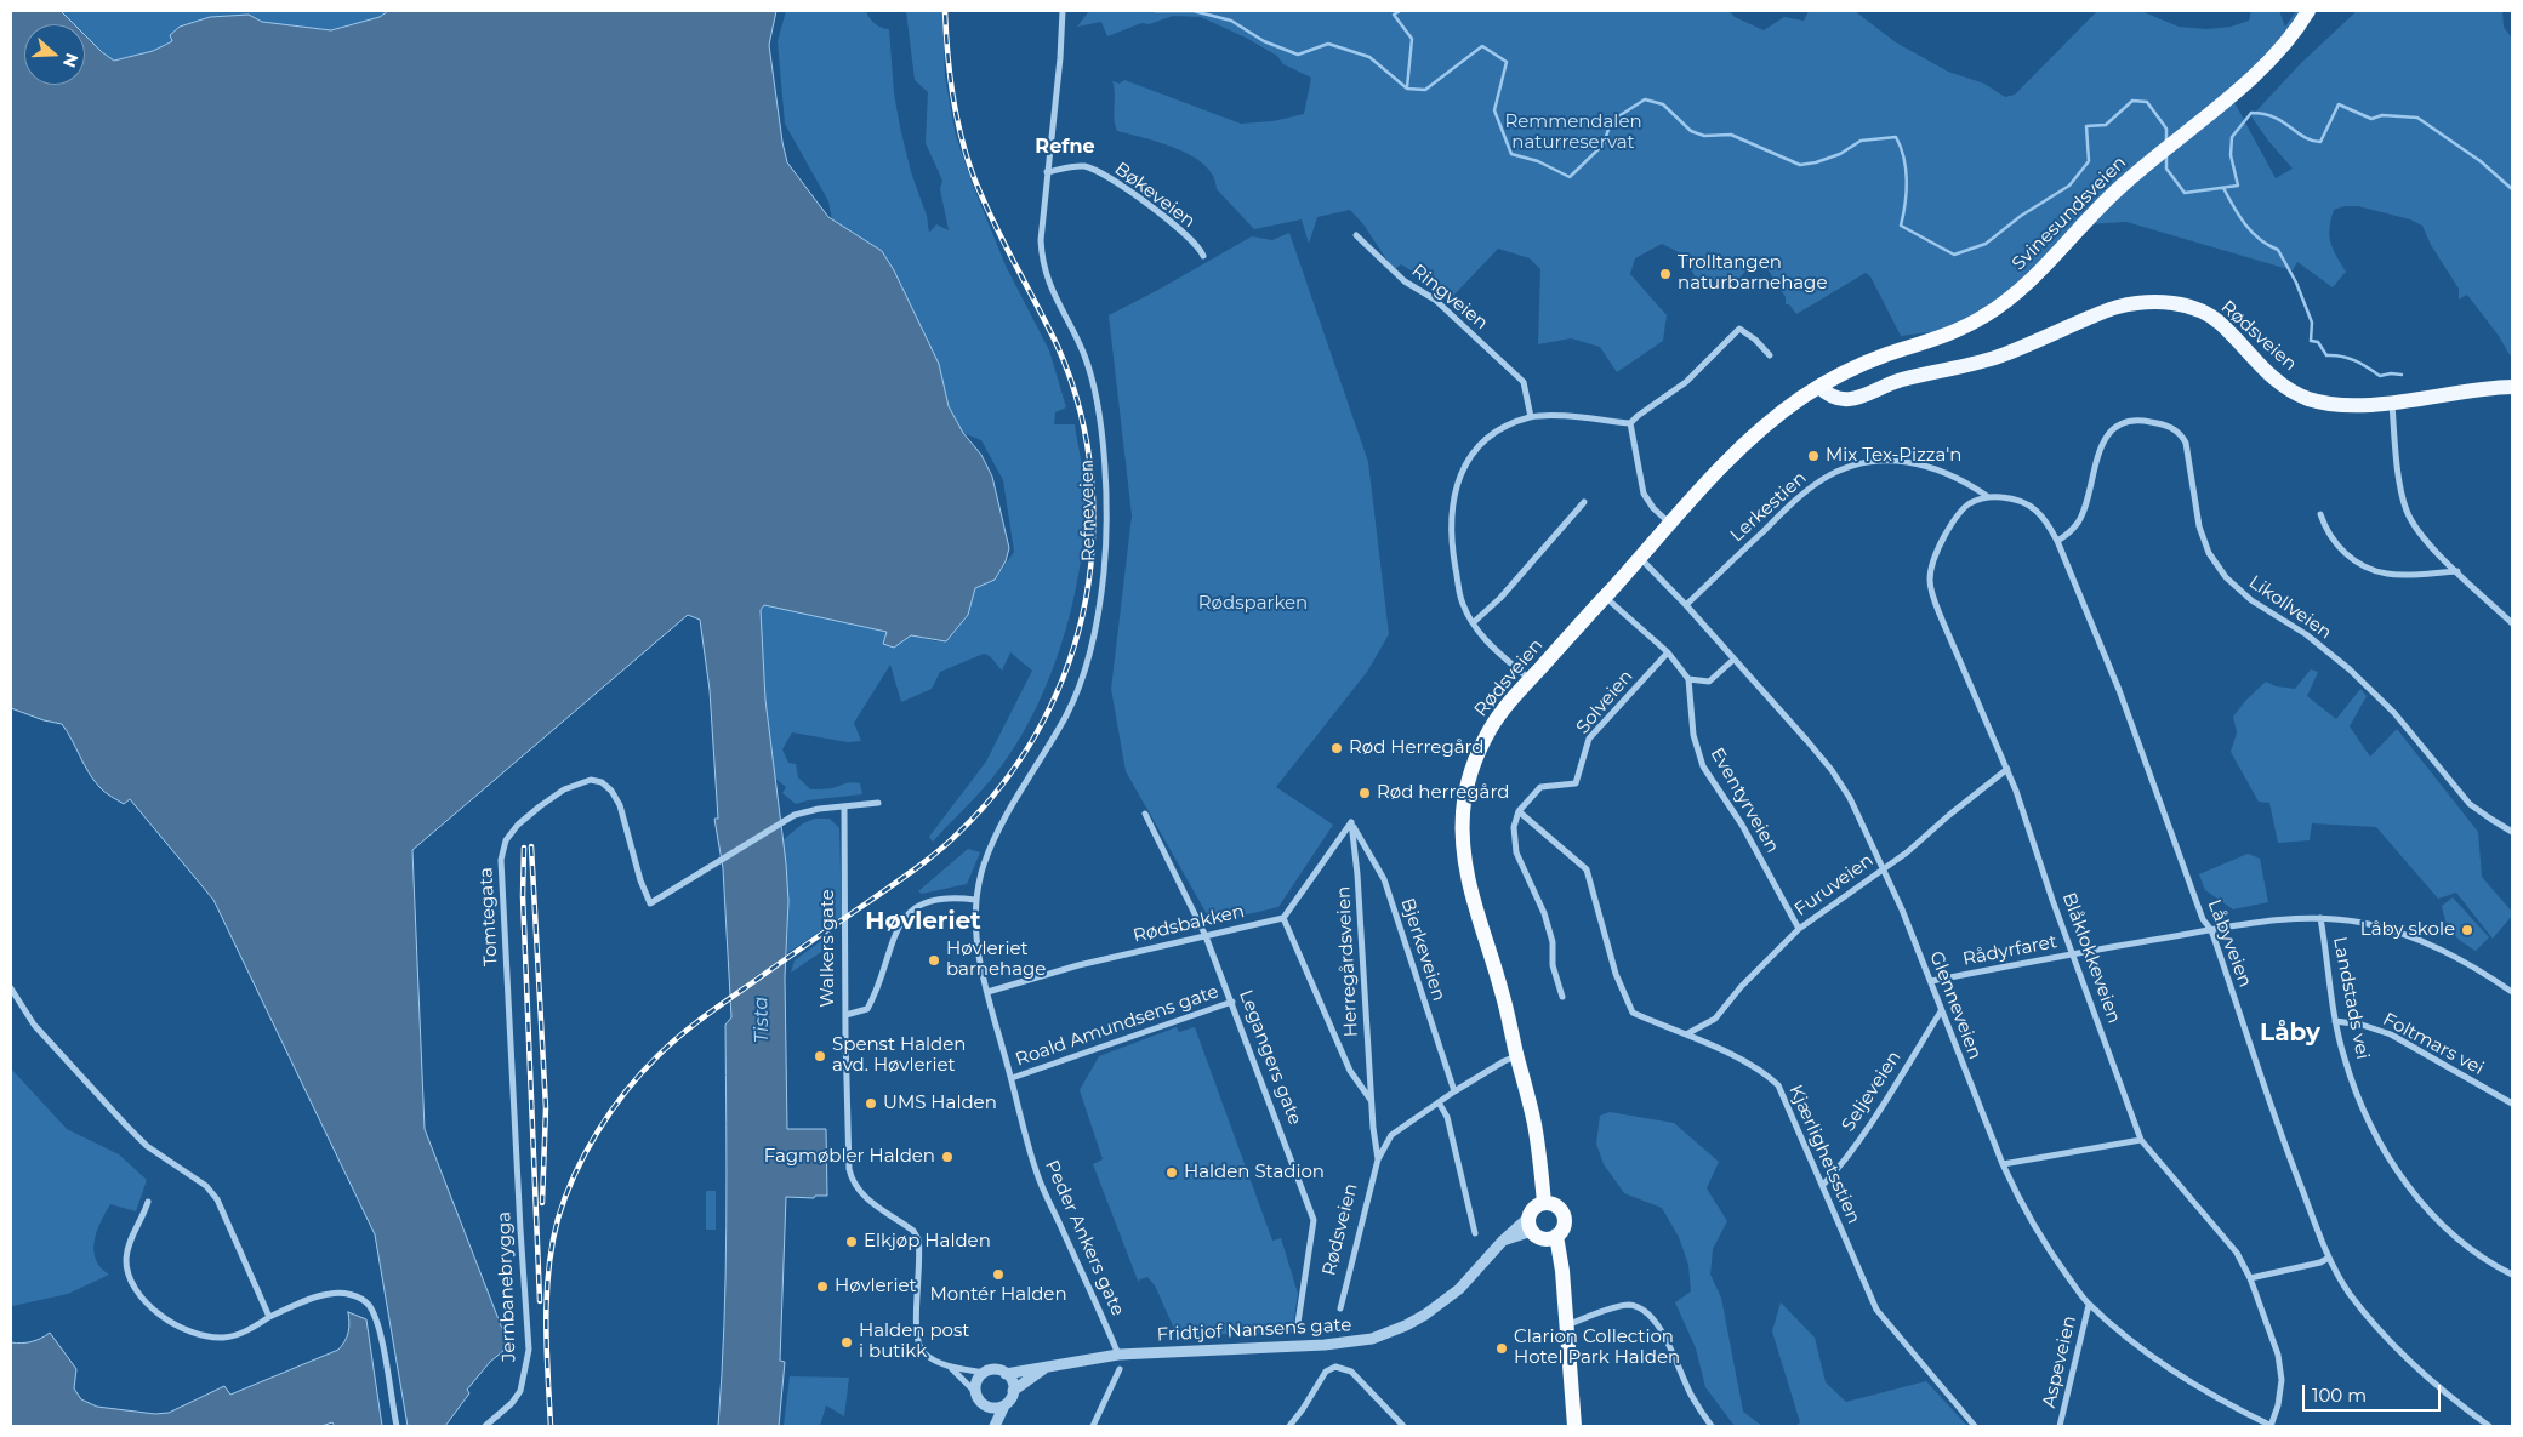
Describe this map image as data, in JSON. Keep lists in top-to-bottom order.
{
  "streets": {
    "highway": ["Svinesundsveien", "Rødsveien"],
    "street": [
      "Bøkeveien",
      "Ringveien",
      "Lerkestien",
      "Refneveien",
      "Likollveien",
      "Solveien",
      "Eventyrveien",
      "Furuveien",
      "Tomtegata",
      "Rødsbakken",
      "Låbyveien",
      "Walkers gate",
      "Bjerkeveien",
      "Rådyrfaret",
      "Blåklokkeveien",
      "Herregårdsveien",
      "Landstads vei",
      "Glenneveien",
      "Roald Amundsens gate",
      "Foltmars vei",
      "Legangers gate",
      "Seljeveien",
      "Kjærlighetsstien",
      "Peder Ankers gate",
      "Jernbanebrygga",
      "Fridtjof Nansens gate",
      "Aspeveien"
    ]
  },
  "crossings": [
    ["Bøkeveien", "Refneveien"],
    ["Svinesundsveien", "Rødsveien"],
    ["Rødsveien", "Bjerkeveien"],
    ["Rødsveien", "Herregårdsveien"],
    ["Rødsveien", "Glenneveien"],
    ["Lerkestien", "Låbyveien"],
    ["Lerkestien", "Blåklokkeveien"],
    ["Lerkestien", "Glenneveien"],
    ["Refneveien", "Rødsbakken"],
    ["Refneveien", "Peder Ankers gate"],
    ["Likollveien", "Låbyveien"],
    ["Solveien", "Kjærlighetsstien"],
    ["Eventyrveien", "Furuveien"],
    ["Furuveien", "Blåklokkeveien"],
    ["Furuveien", "Glenneveien"],
    ["Furuveien", "Kjærlighetsstien"],
    ["Tomtegata", "Walkers gate"],
    ["Tomtegata", "Jernbanebrygga"],
    ["Rødsbakken", "Legangers gate"],
    ["Rødsbakken", "Peder Ankers gate"],
    ["Låbyveien", "Rådyrfaret"],
    ["Låbyveien", "Blåklokkeveien"],
    ["Walkers gate", "Fridtjof Nansens gate"],
    ["Bjerkeveien", "Herregårdsveien"],
    ["Rådyrfaret", "Blåklokkeveien"],
    ["Rådyrfaret", "Landstads vei"],
    ["Rådyrfaret", "Glenneveien"],
    ["Blåklokkeveien", "Glenneveien"],
    ["Landstads vei", "Foltmars vei"],
    ["Glenneveien", "Seljeveien"],
    ["Glenneveien", "Aspeveien"],
    ["Roald Amundsens gate", "Legangers gate"],
    ["Roald Amundsens gate", "Peder Ankers gate"],
    ["Seljeveien", "Kjærlighetsstien"],
    ["Peder Ankers gate", "Fridtjof Nansens gate"]
  ],
  "districts": ["Refne", "Høvleriet", "Låby"],
  "water": ["Tista"],
  "parks": ["Remmendalen naturreservat", "Rødsparken"],
  "places": [
    "Trolltangen naturbarnehage",
    "Mix Tex-Pizza'n",
    "Rød Herregård",
    "Rød herregård",
    "Låby skole",
    "Høvleriet barnehage",
    "Spenst Halden avd. Høvleriet",
    "UMS Halden",
    "Fagmøbler Halden",
    "Halden Stadion",
    "Elkjøp Halden",
    "Montér Halden",
    "Høvleriet",
    "Halden post i butikk",
    "Clarion Collection Hotel Park Halden"
  ],
  "scale_bar": "100 m",
  "north": "right"
}
